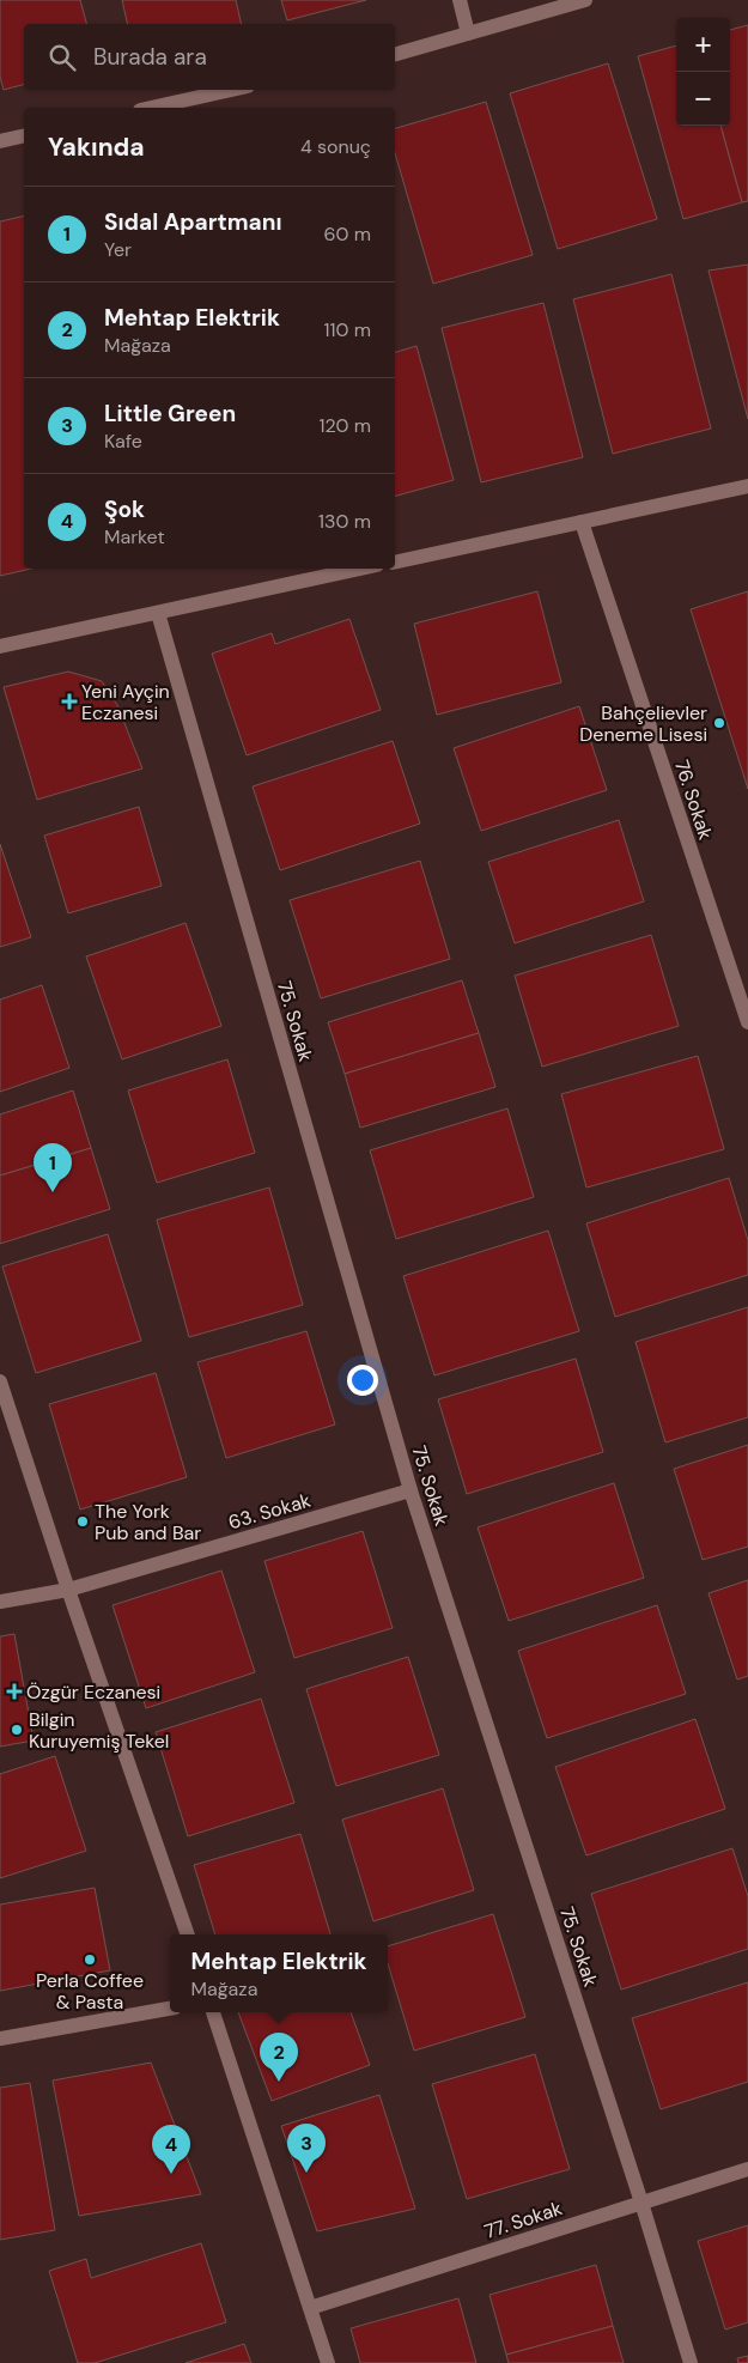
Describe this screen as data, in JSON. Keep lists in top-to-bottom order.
{
  "streets": {
    "street": [
      "76. Sokak",
      "75. Sokak",
      "63. Sokak",
      "77. Sokak"
    ]
  },
  "crossings": [
    ["75. Sokak", "63. Sokak"],
    ["75. Sokak", "77. Sokak"]
  ],
  "places": {
    "health": ["Yeni Ayçin Eczanesi", "Özgür Eczanesi"],
    "other": [
      "Bahçelievler Deneme Lisesi",
      "The York Pub and Bar",
      "Bilgin Kuruyemiş Tekel",
      "Perla Coffee & Pasta"
    ]
  },
  "page": {
    "map_buttons": ["+", "−"],
    "search": "Burada ara",
    "heading": ["Yakında", "4 sonuç"],
    "list": [
      {
        "mark": "1",
        "name": "Sıdal Apartmanı",
        "note": "Yer",
        "value": "60 m"
      },
      {
        "mark": "2",
        "name": "Mehtap Elektrik",
        "note": "Mağaza",
        "value": "110 m"
      },
      {
        "mark": "3",
        "name": "Little Green",
        "note": "Kafe",
        "value": "120 m"
      },
      {
        "mark": "4",
        "name": "Şok",
        "note": "Market",
        "value": "130 m"
      }
    ],
    "pins": [
      "1",
      "2",
      "3",
      "4"
    ],
    "popup": ["Mehtap Elektrik", "Mağaza"]
  }
}
